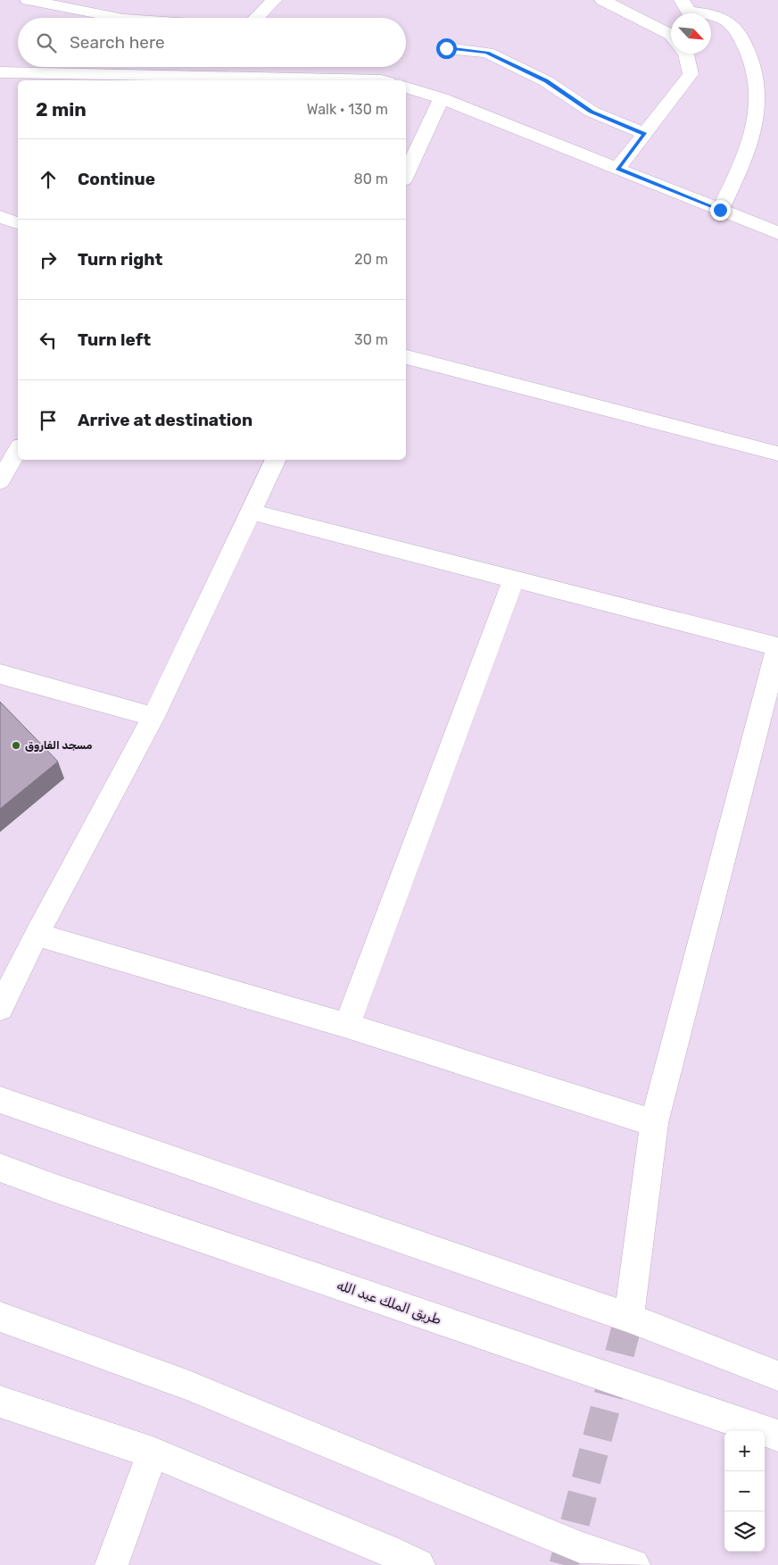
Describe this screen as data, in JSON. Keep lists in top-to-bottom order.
{
  "streets": {
    "street": ["طريق الملك عبد الله"]
  },
  "places": ["مسجد الفاروق"],
  "north": "bottom right",
  "page": {
    "search": "Search here",
    "heading": ["2 min", "Walk · 130 m"],
    "list": [
      ["Continue", "80 m"],
      ["Turn right", "20 m"],
      ["Turn left", "30 m"],
      "Arrive at destination"
    ],
    "map_buttons": ["+", "−"]
  }
}
